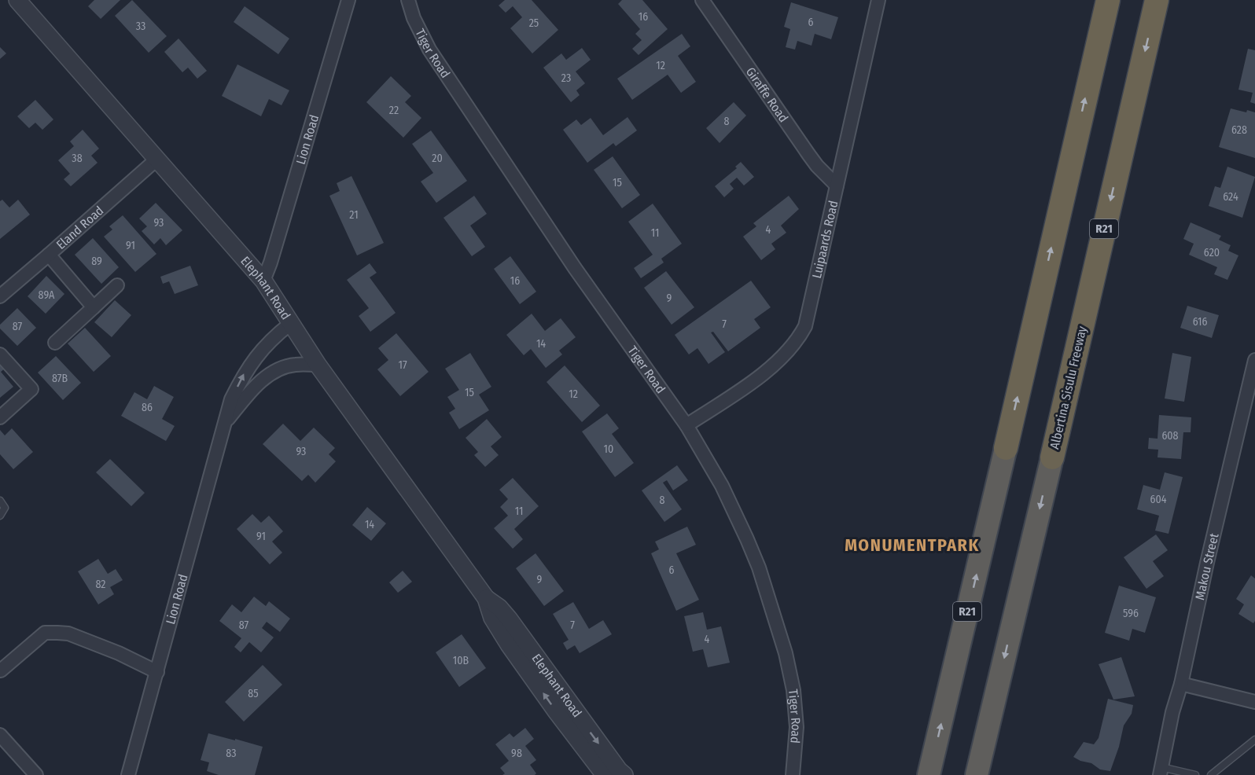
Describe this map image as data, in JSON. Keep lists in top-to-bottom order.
{
  "streets": {
    "highway": ["R21", "Albertina Sisulu Freeway"],
    "street": [
      "Tiger Road",
      "Giraffe Road",
      "Lion Road",
      "Eland Road",
      "Luipaards Road",
      "Elephant Road",
      "Makou Street"
    ]
  },
  "crossings": [
    ["Tiger Road", "Luipaards Road"],
    ["Giraffe Road", "Luipaards Road"],
    ["Lion Road", "Elephant Road"],
    ["Eland Road", "Elephant Road"]
  ],
  "districts": ["MONUMENTPARK"],
  "house_numbers": [
    "16",
    "6",
    "25",
    "33",
    "12",
    "23",
    "22",
    "8",
    "628",
    "38",
    "20",
    "15",
    "624",
    "21",
    "93",
    "4",
    "11",
    "91",
    "620",
    "89",
    "16",
    "89A",
    "9",
    "616",
    "7",
    "87",
    "14",
    "17",
    "87B",
    "15",
    "12",
    "86",
    "608",
    "10",
    "93",
    "604",
    "8",
    "11",
    "14",
    "91",
    "6",
    "9",
    "82",
    "596",
    "87",
    "7",
    "4",
    "10B",
    "85",
    "83",
    "98"
  ]
}
